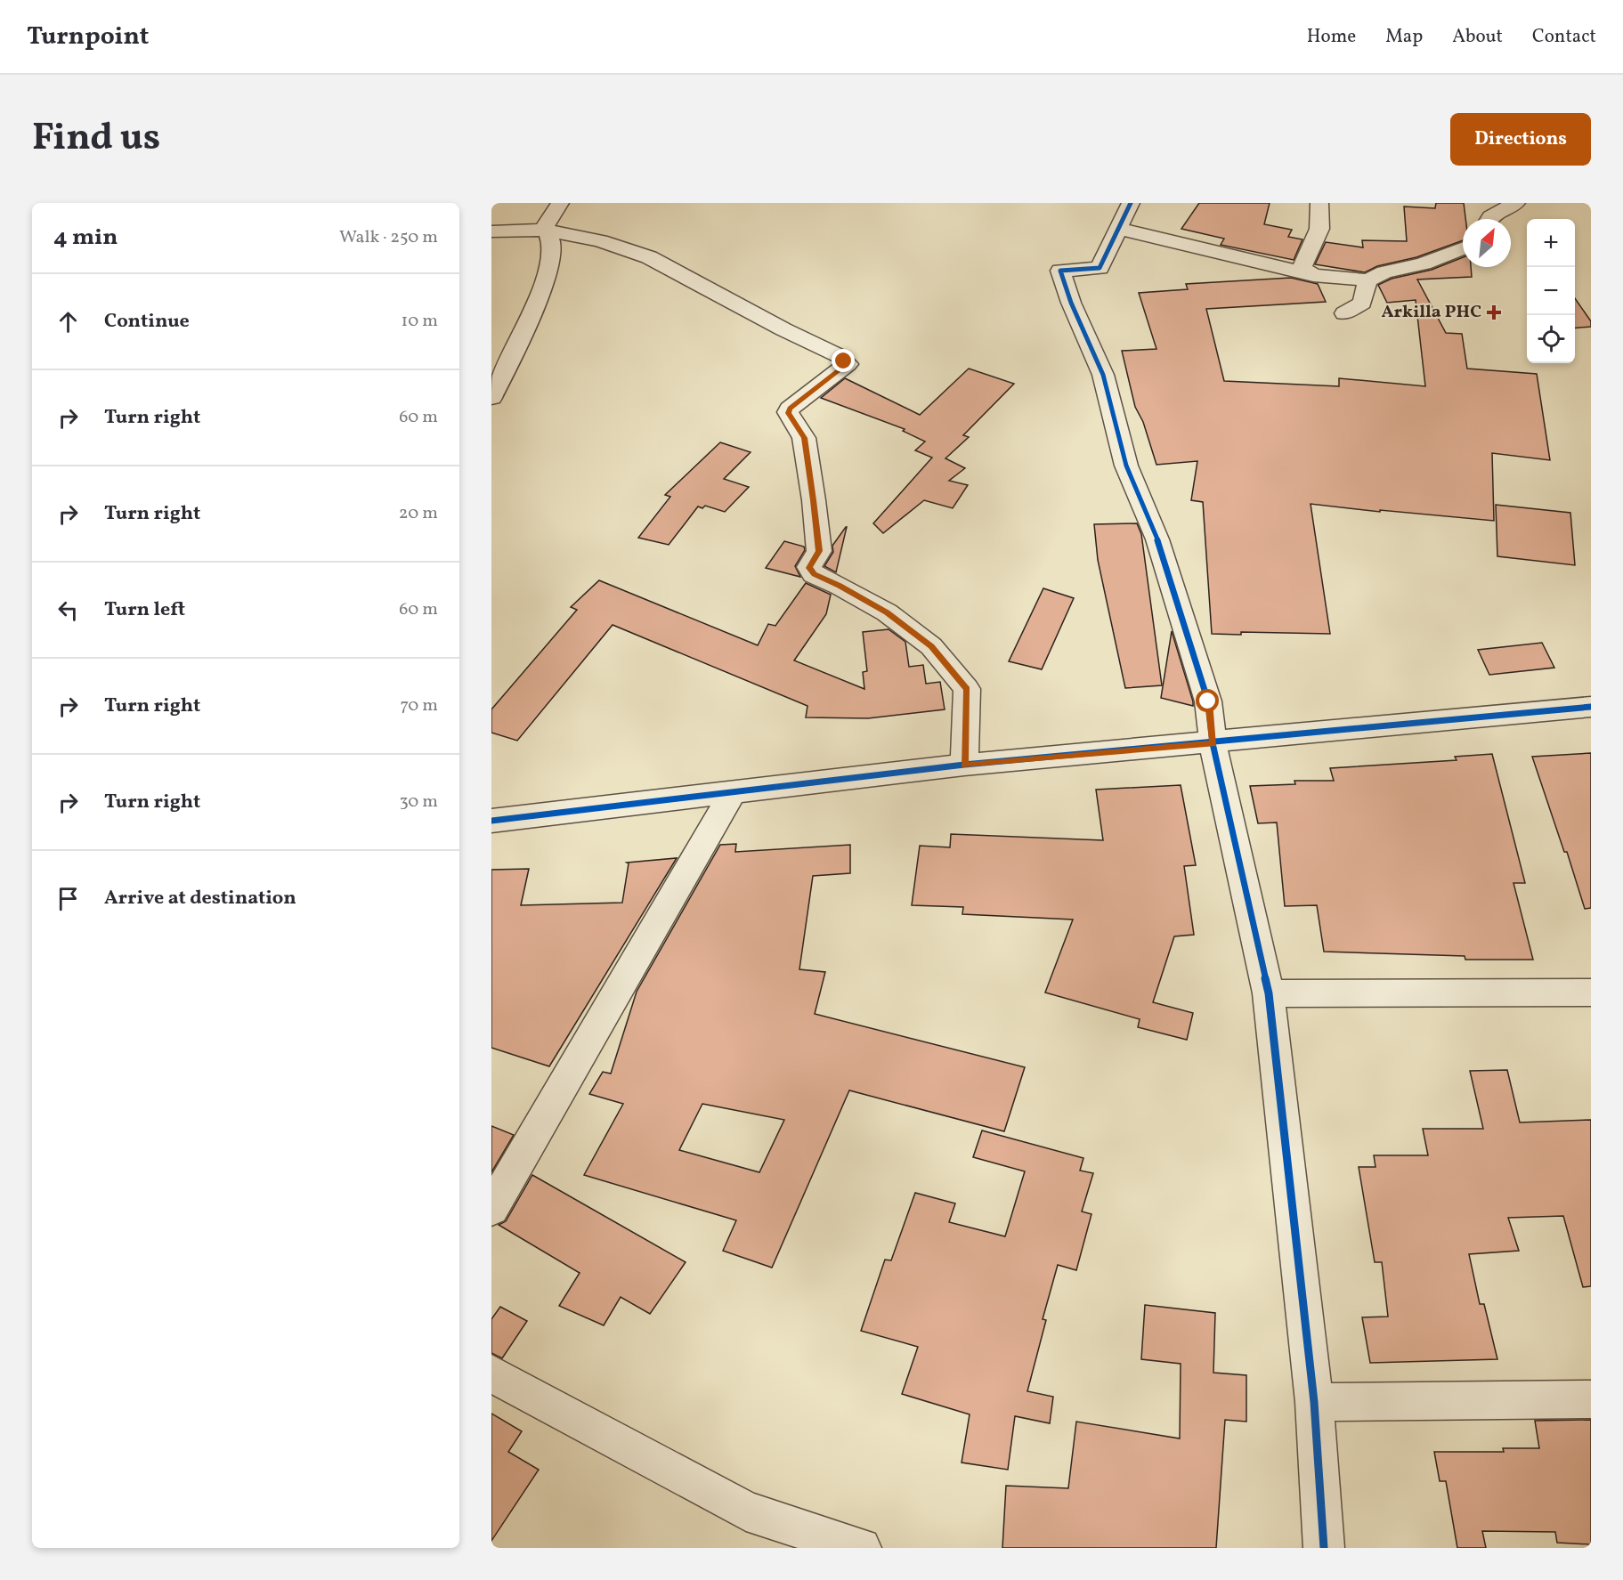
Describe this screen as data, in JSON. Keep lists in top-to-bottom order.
{
  "places": {
    "health": ["Arkilla PHC"]
  },
  "north": "top right",
  "page": {
    "header": "Turnpoint",
    "nav": [
      "Home",
      "Map",
      "About",
      "Contact"
    ],
    "title": "Find us",
    "buttons": "Directions",
    "heading": ["4 min", "Walk · 250 m"],
    "map_buttons": ["+", "−"],
    "list": [
      ["Continue", "10 m"],
      ["Turn right", "60 m"],
      ["Turn right", "20 m"],
      ["Turn left", "60 m"],
      ["Turn right", "70 m"],
      ["Turn right", "30 m"],
      "Arrive at destination"
    ]
  }
}
